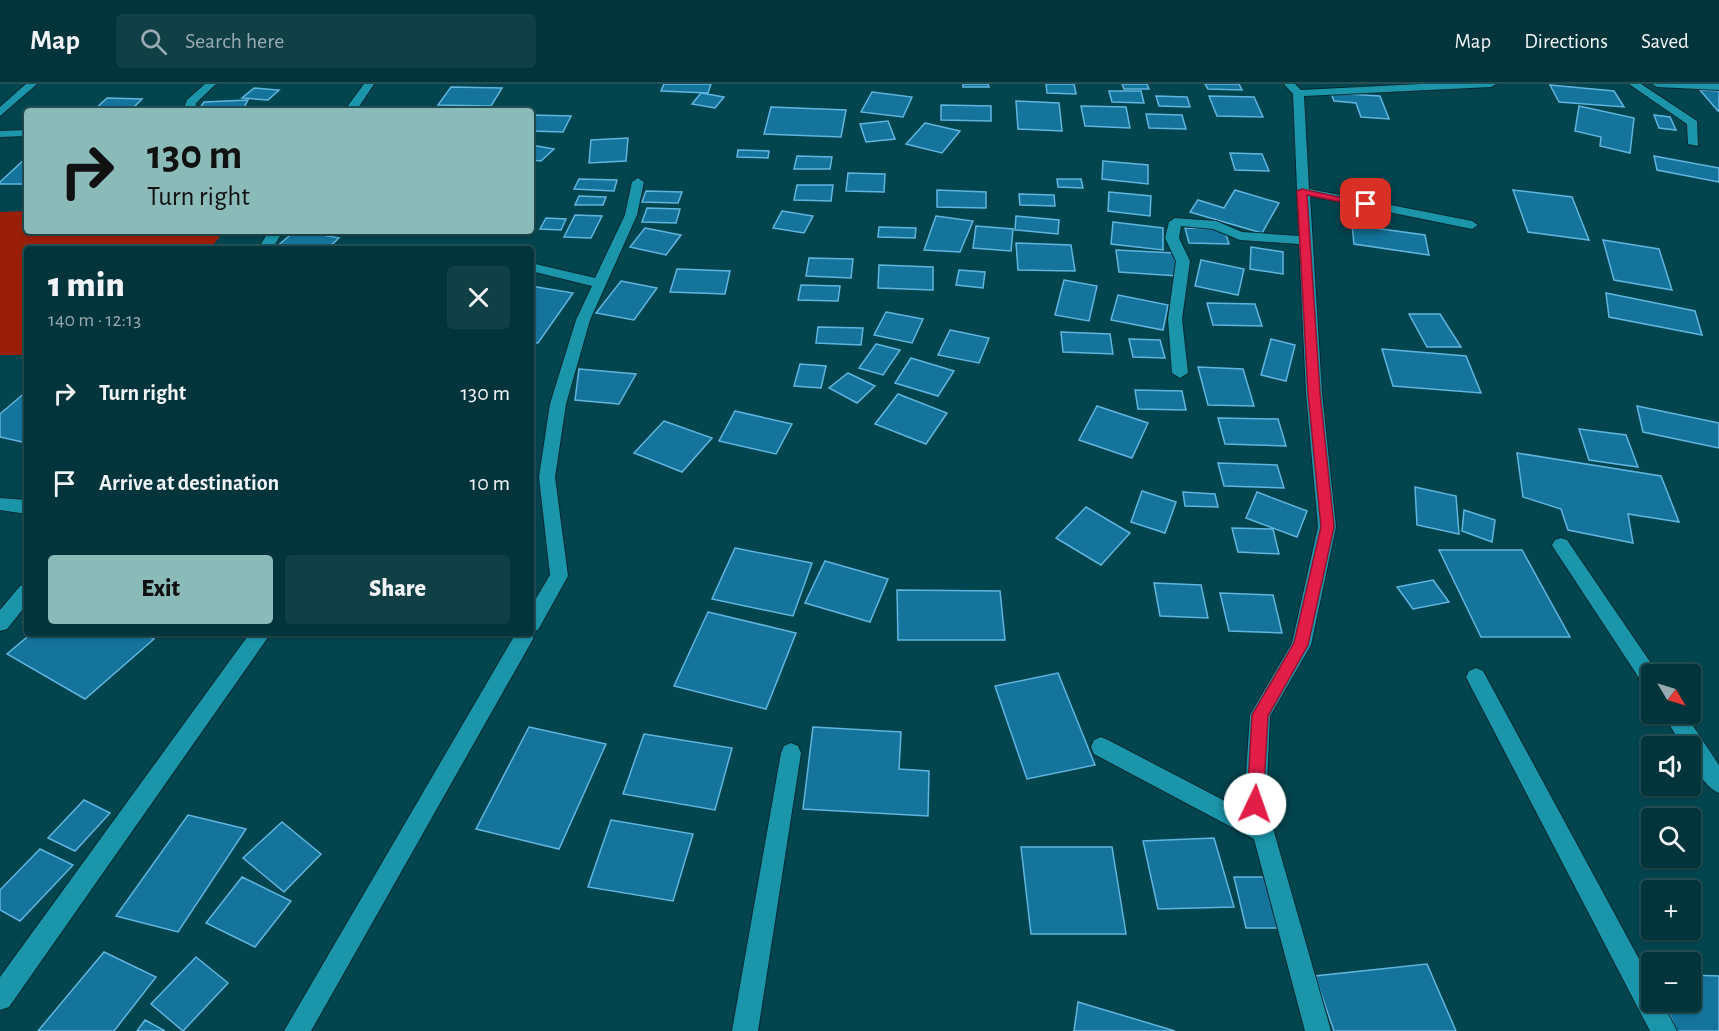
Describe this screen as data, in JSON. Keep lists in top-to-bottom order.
{
  "north": "bottom right",
  "page": {
    "header": "Map",
    "search": "Search here",
    "nav": ["Map", "Directions", "Saved"],
    "turn": ["130 m", "Turn right"],
    "heading": ["1 min", "140 m · 12:13"],
    "list": [
      {
        "name": "Turn right",
        "value": "130 m"
      },
      {
        "name": "Arrive at destination",
        "value": "10 m"
      }
    ],
    "buttons": ["Exit", "Share"],
    "map_buttons": ["+", "−"]
  }
}
